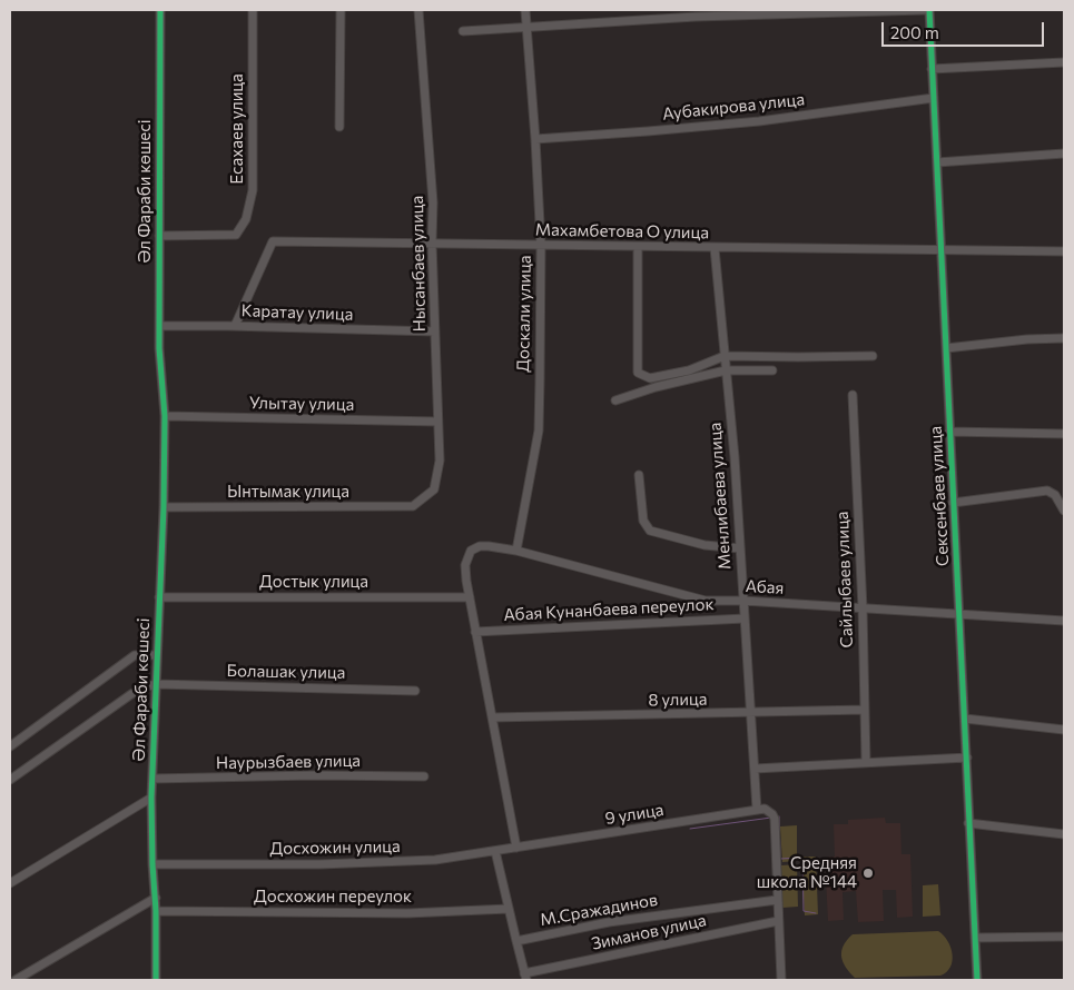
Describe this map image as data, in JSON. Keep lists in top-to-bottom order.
{
  "streets": {
    "street": [
      "Аубакирова улица",
      "Есахаев улица",
      "Әл Фараби көшесі",
      "Махамбетова О улица",
      "Нысанбаев улица",
      "Каратау улица",
      "Доскали улица",
      "Улытау улица",
      "Ынтымак улица",
      "Менлибаева улица",
      "Сексенбаев улица",
      "Сайлыбаев улица",
      "Достык улица",
      "Абая",
      "Абая Кунанбаева переулок",
      "Болашак улица",
      "8 улица",
      "Наурызбаев улица",
      "9 улица",
      "Досхожин улица",
      "Досхожин переулок",
      "М.Сражадинов",
      "Зиманов улица"
    ]
  },
  "crossings": [
    ["Аубакирова улица", "Доскали улица"],
    ["Аубакирова улица", "Сексенбаев улица"],
    ["Есахаев улица", "Әл Фараби көшесі"],
    ["Әл Фараби көшесі", "Каратау улица"],
    ["Әл Фараби көшесі", "Улытау улица"],
    ["Әл Фараби көшесі", "Ынтымак улица"],
    ["Әл Фараби көшесі", "Достык улица"],
    ["Әл Фараби көшесі", "Болашак улица"],
    ["Әл Фараби көшесі", "Наурызбаев улица"],
    ["Әл Фараби көшесі", "Досхожин улица"],
    ["Әл Фараби көшесі", "Досхожин переулок"],
    ["Махамбетова О улица", "Нысанбаев улица"],
    ["Махамбетова О улица", "Каратау улица"],
    ["Махамбетова О улица", "Доскали улица"],
    ["Махамбетова О улица", "Менлибаева улица"],
    ["Махамбетова О улица", "Сексенбаев улица"],
    ["Нысанбаев улица", "Каратау улица"],
    ["Нысанбаев улица", "Улытау улица"],
    ["Нысанбаев улица", "Ынтымак улица"],
    ["Доскали улица", "Абая"],
    ["Менлибаева улица", "Абая"],
    ["Менлибаева улица", "Абая Кунанбаева переулок"],
    ["Менлибаева улица", "8 улица"],
    ["Менлибаева улица", "9 улица"],
    ["Сексенбаев улица", "Абая"],
    ["Сайлыбаев улица", "Абая"],
    ["Сайлыбаев улица", "8 улица"],
    ["Достык улица", "Абая"],
    ["9 улица", "Досхожин улица"]
  ],
  "places": ["Средняя школа №144"],
  "scale_bar": "200 m"
}
